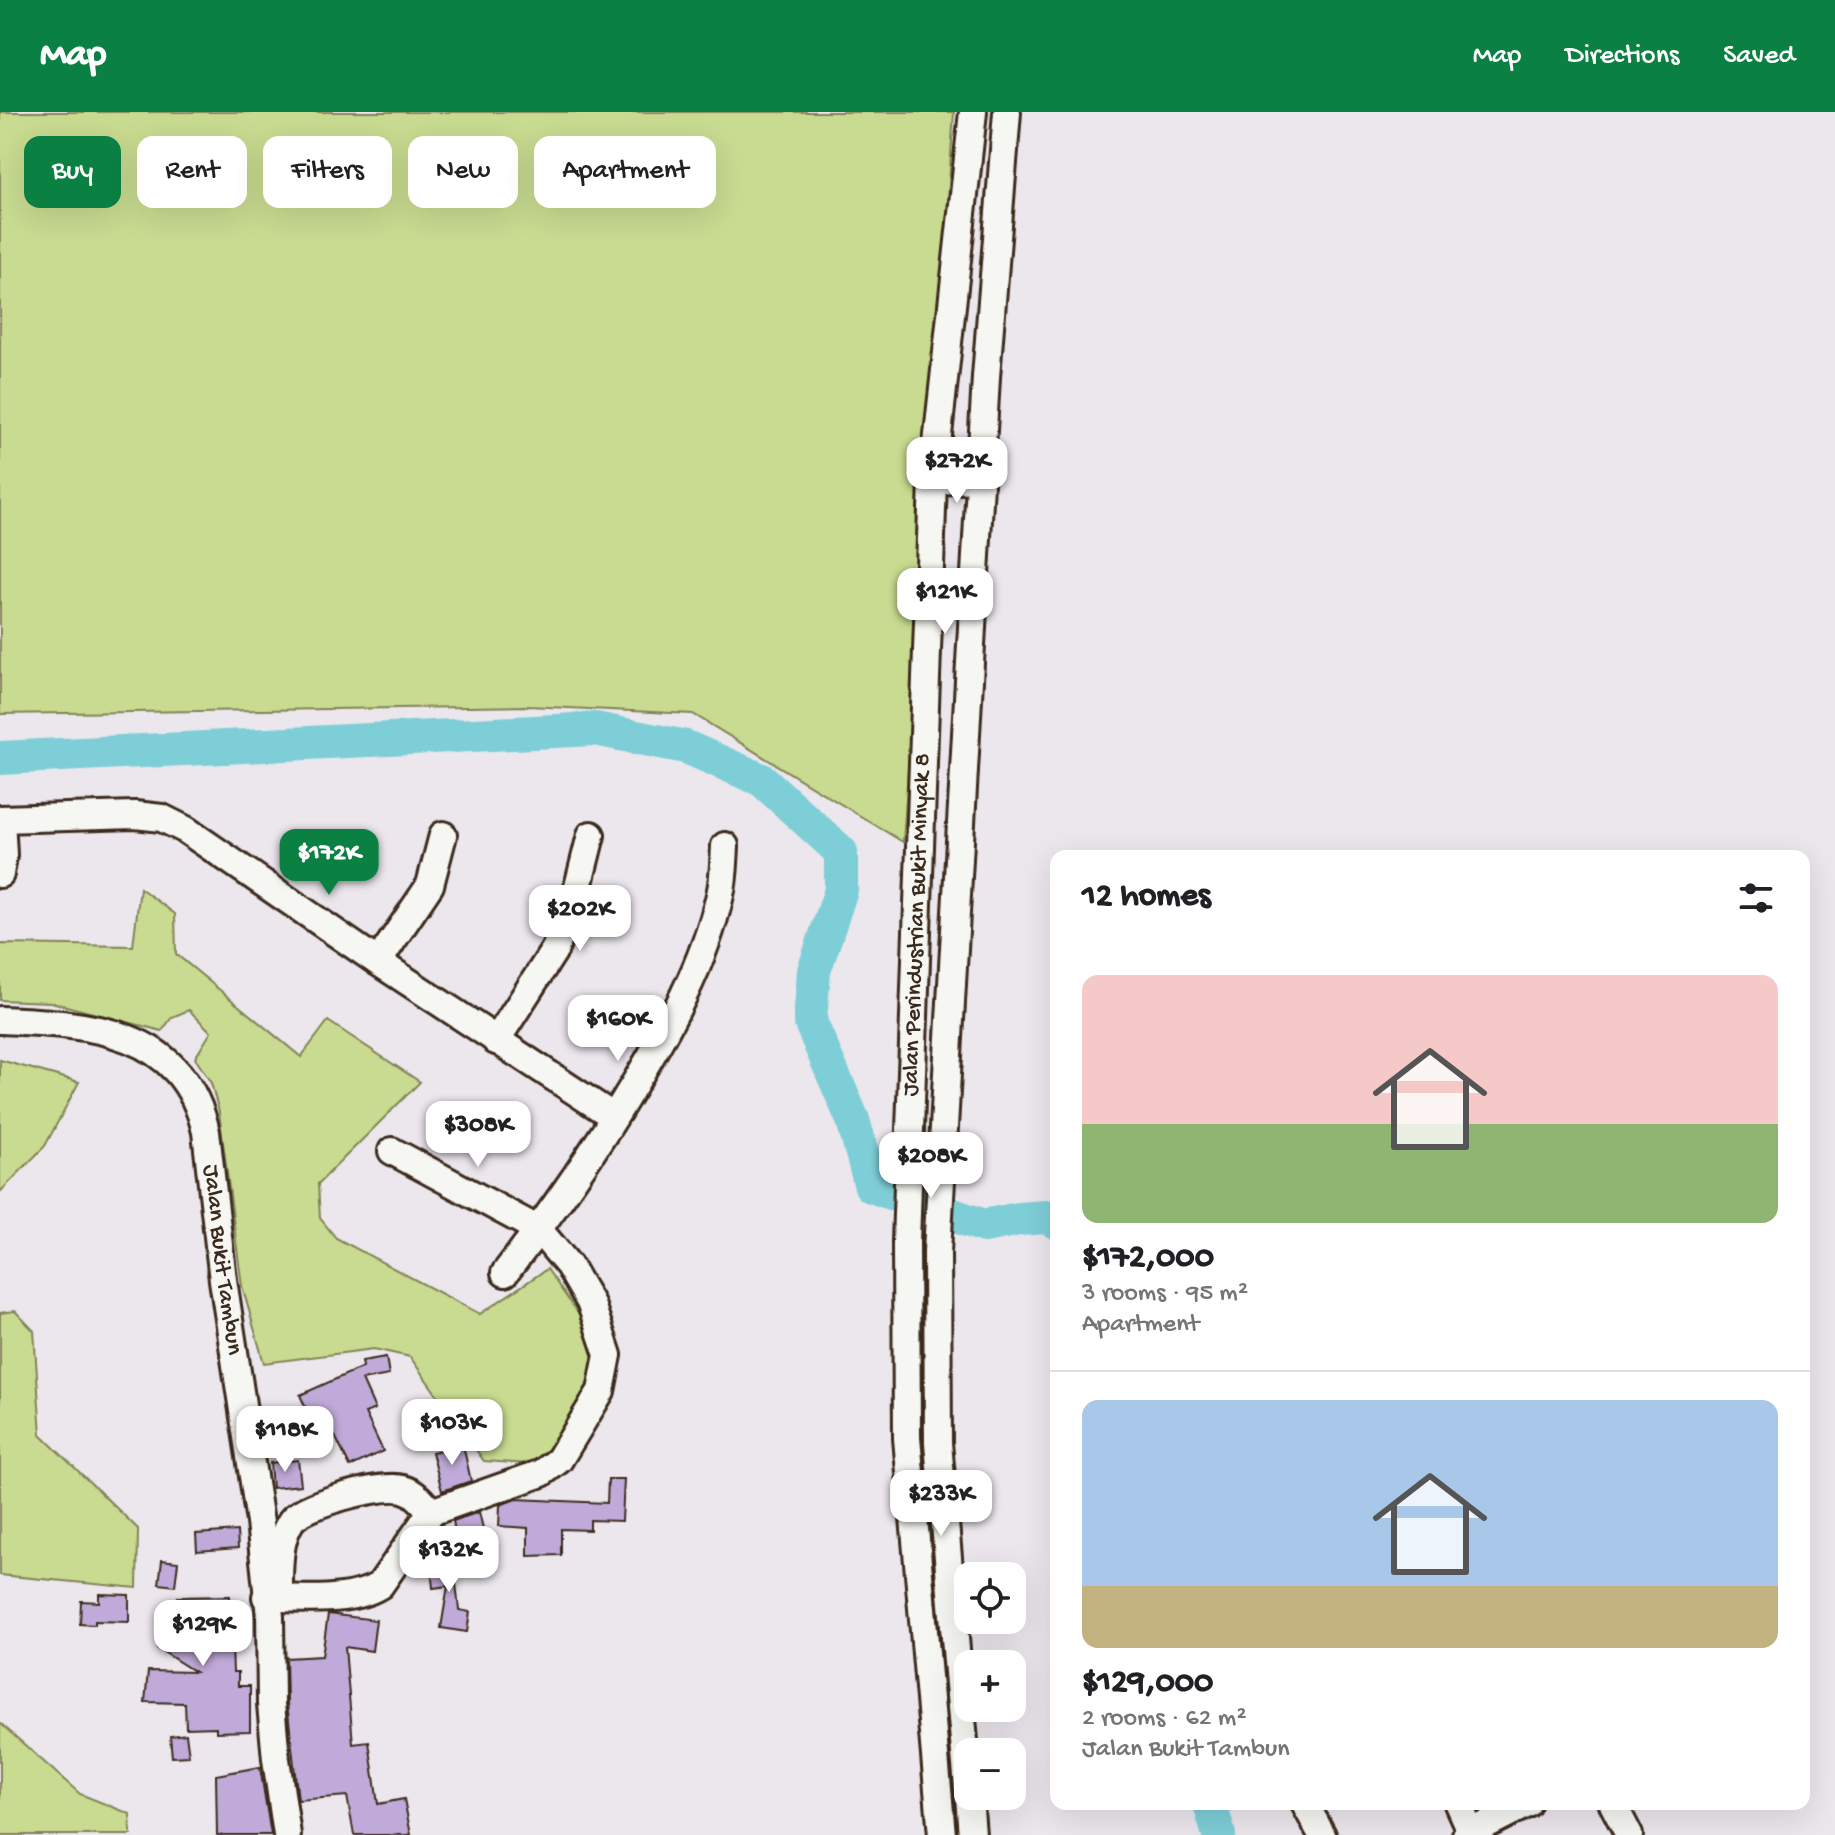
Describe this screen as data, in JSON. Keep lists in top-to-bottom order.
{
  "streets": {
    "street": ["Jalan Perindustrian Bukit Minyak 8", "Jalan Bukit Tambun"]
  },
  "page": {
    "header": "Map",
    "nav": ["Map", "Directions", "Saved"],
    "chip": [
      "Buy",
      "Rent",
      "Filters",
      "New",
      "Apartment"
    ],
    "price": [
      "$272K",
      "$121K",
      "$172K",
      "$202K",
      "$160K",
      "$308K",
      "$208K",
      "$103K",
      "$118K",
      "$233K",
      "$132K",
      "$129K"
    ],
    "heading": "12 homes",
    "list": [
      {
        "name": "$172,000",
        "note": "3 rooms · 95 m² · Apartment"
      },
      {
        "name": "$129,000",
        "note": "2 rooms · 62 m² · Jalan Bukit Tambun"
      }
    ],
    "map_buttons": ["+", "−"]
  }
}
